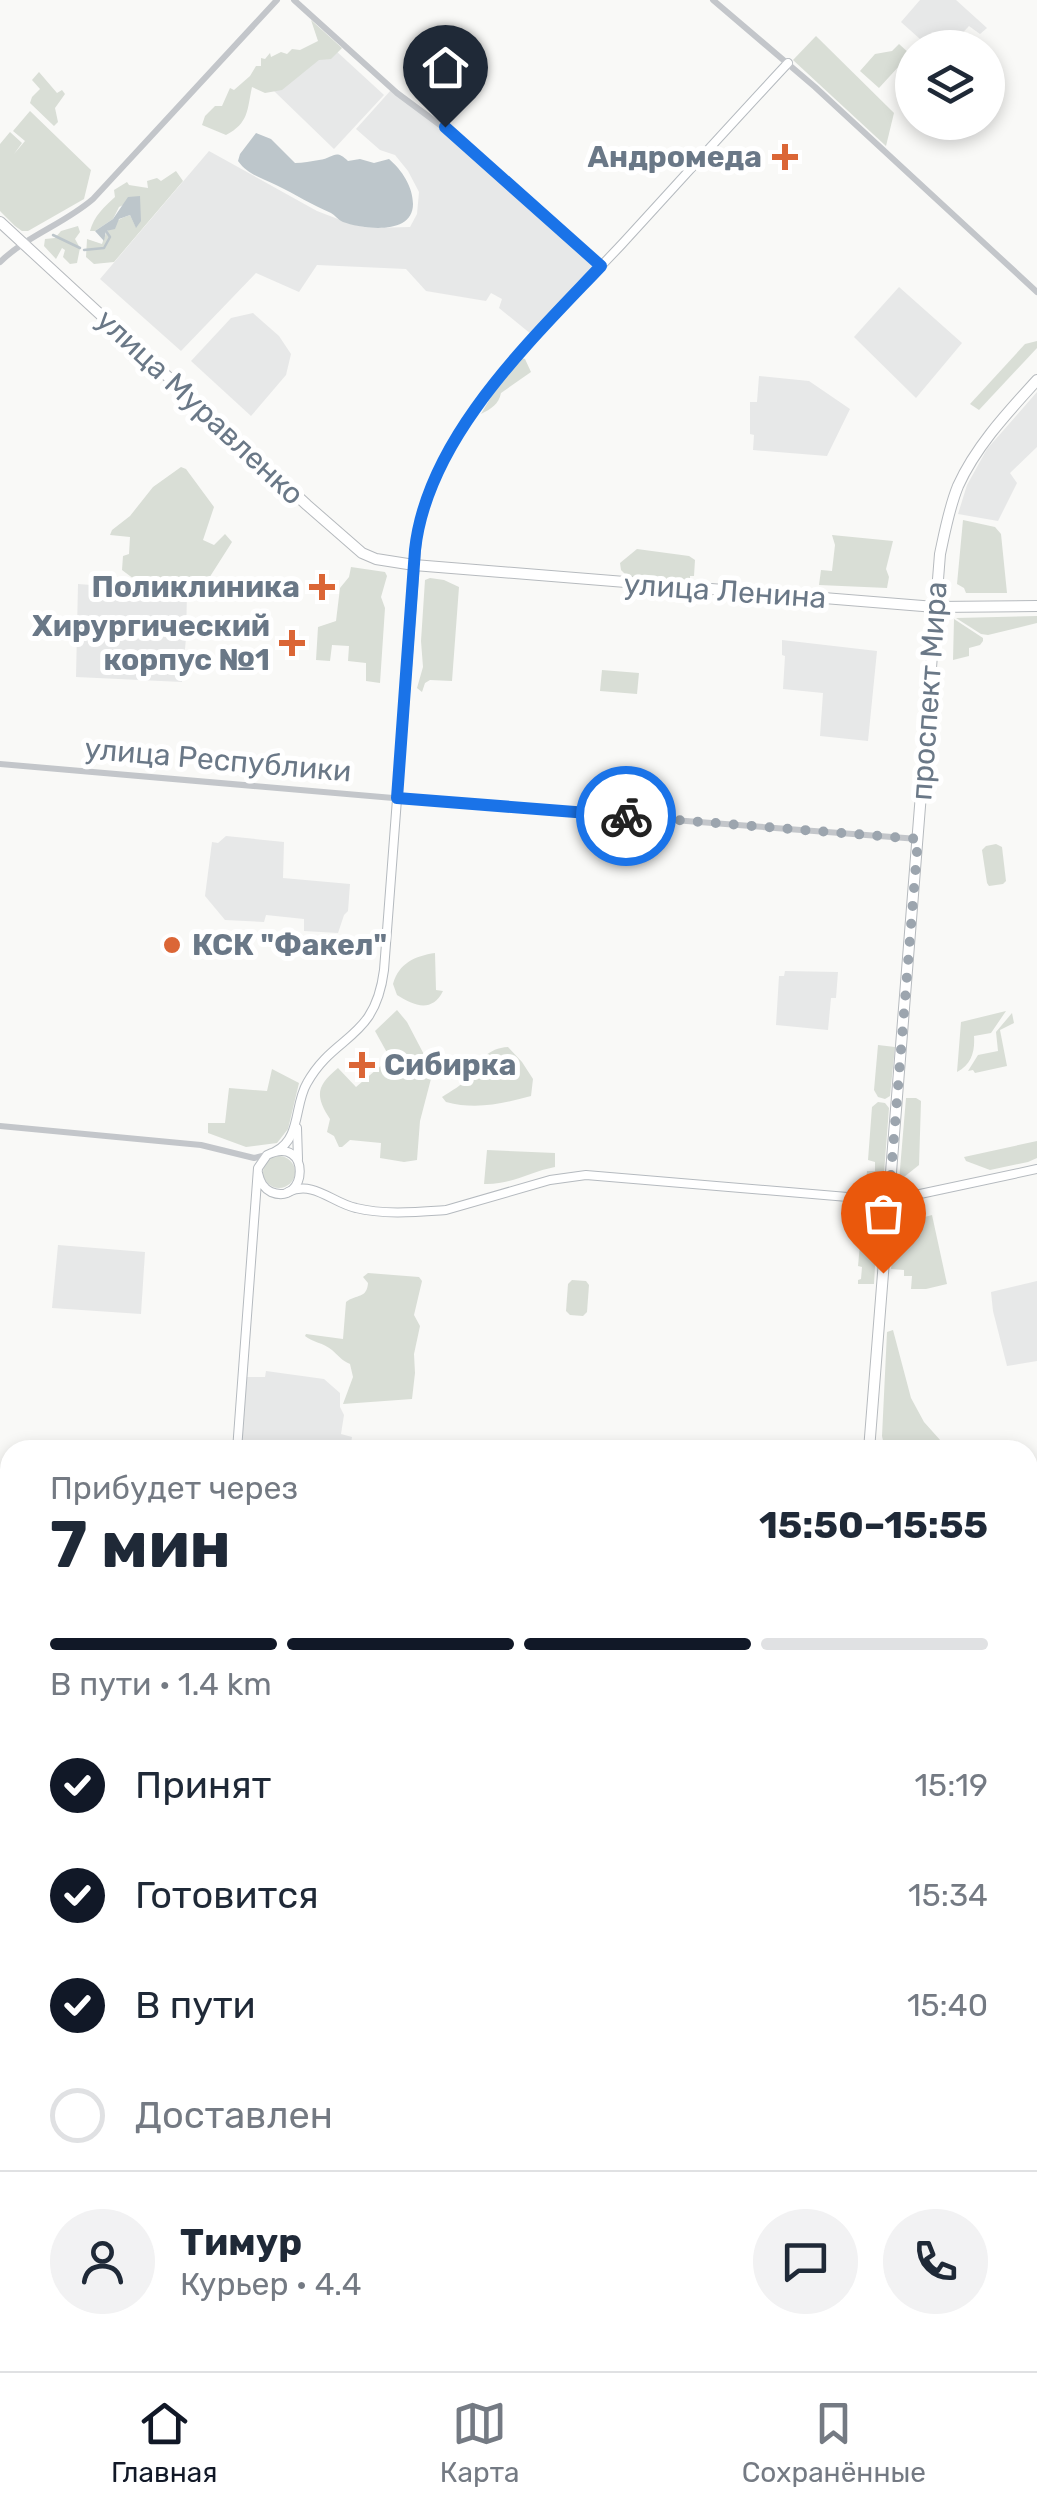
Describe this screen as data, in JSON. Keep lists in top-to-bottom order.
{
  "streets": {
    "main road": ["улица Муравленко", "улица Ленина", "проспект Мира"],
    "street": ["улица Республики"]
  },
  "crossings": [
    ["улица Муравленко", "улица Ленина"],
    ["улица Ленина", "проспект Мира"],
    ["проспект Мира", "улица Республики"]
  ],
  "places": {
    "health": [
      "Андромеда",
      "Поликлиника",
      "Хирургический корпус №1",
      "Сибирка"
    ],
    "other": ["КСК \"Факел\""]
  },
  "page": {
    "heading": ["7 мин", "Прибудет через", "15:50–15:55"],
    "panel": ["Тимур", "Курьер · 4.4"],
    "bar": "В пути · 1.4 km",
    "list": [
      ["Принят", "15:19"],
      ["Готовится", "15:34"],
      ["В пути", "15:40"],
      "Доставлен"
    ],
    "tabs": ["Главная", "Карта", "Сохранённые"]
  }
}
